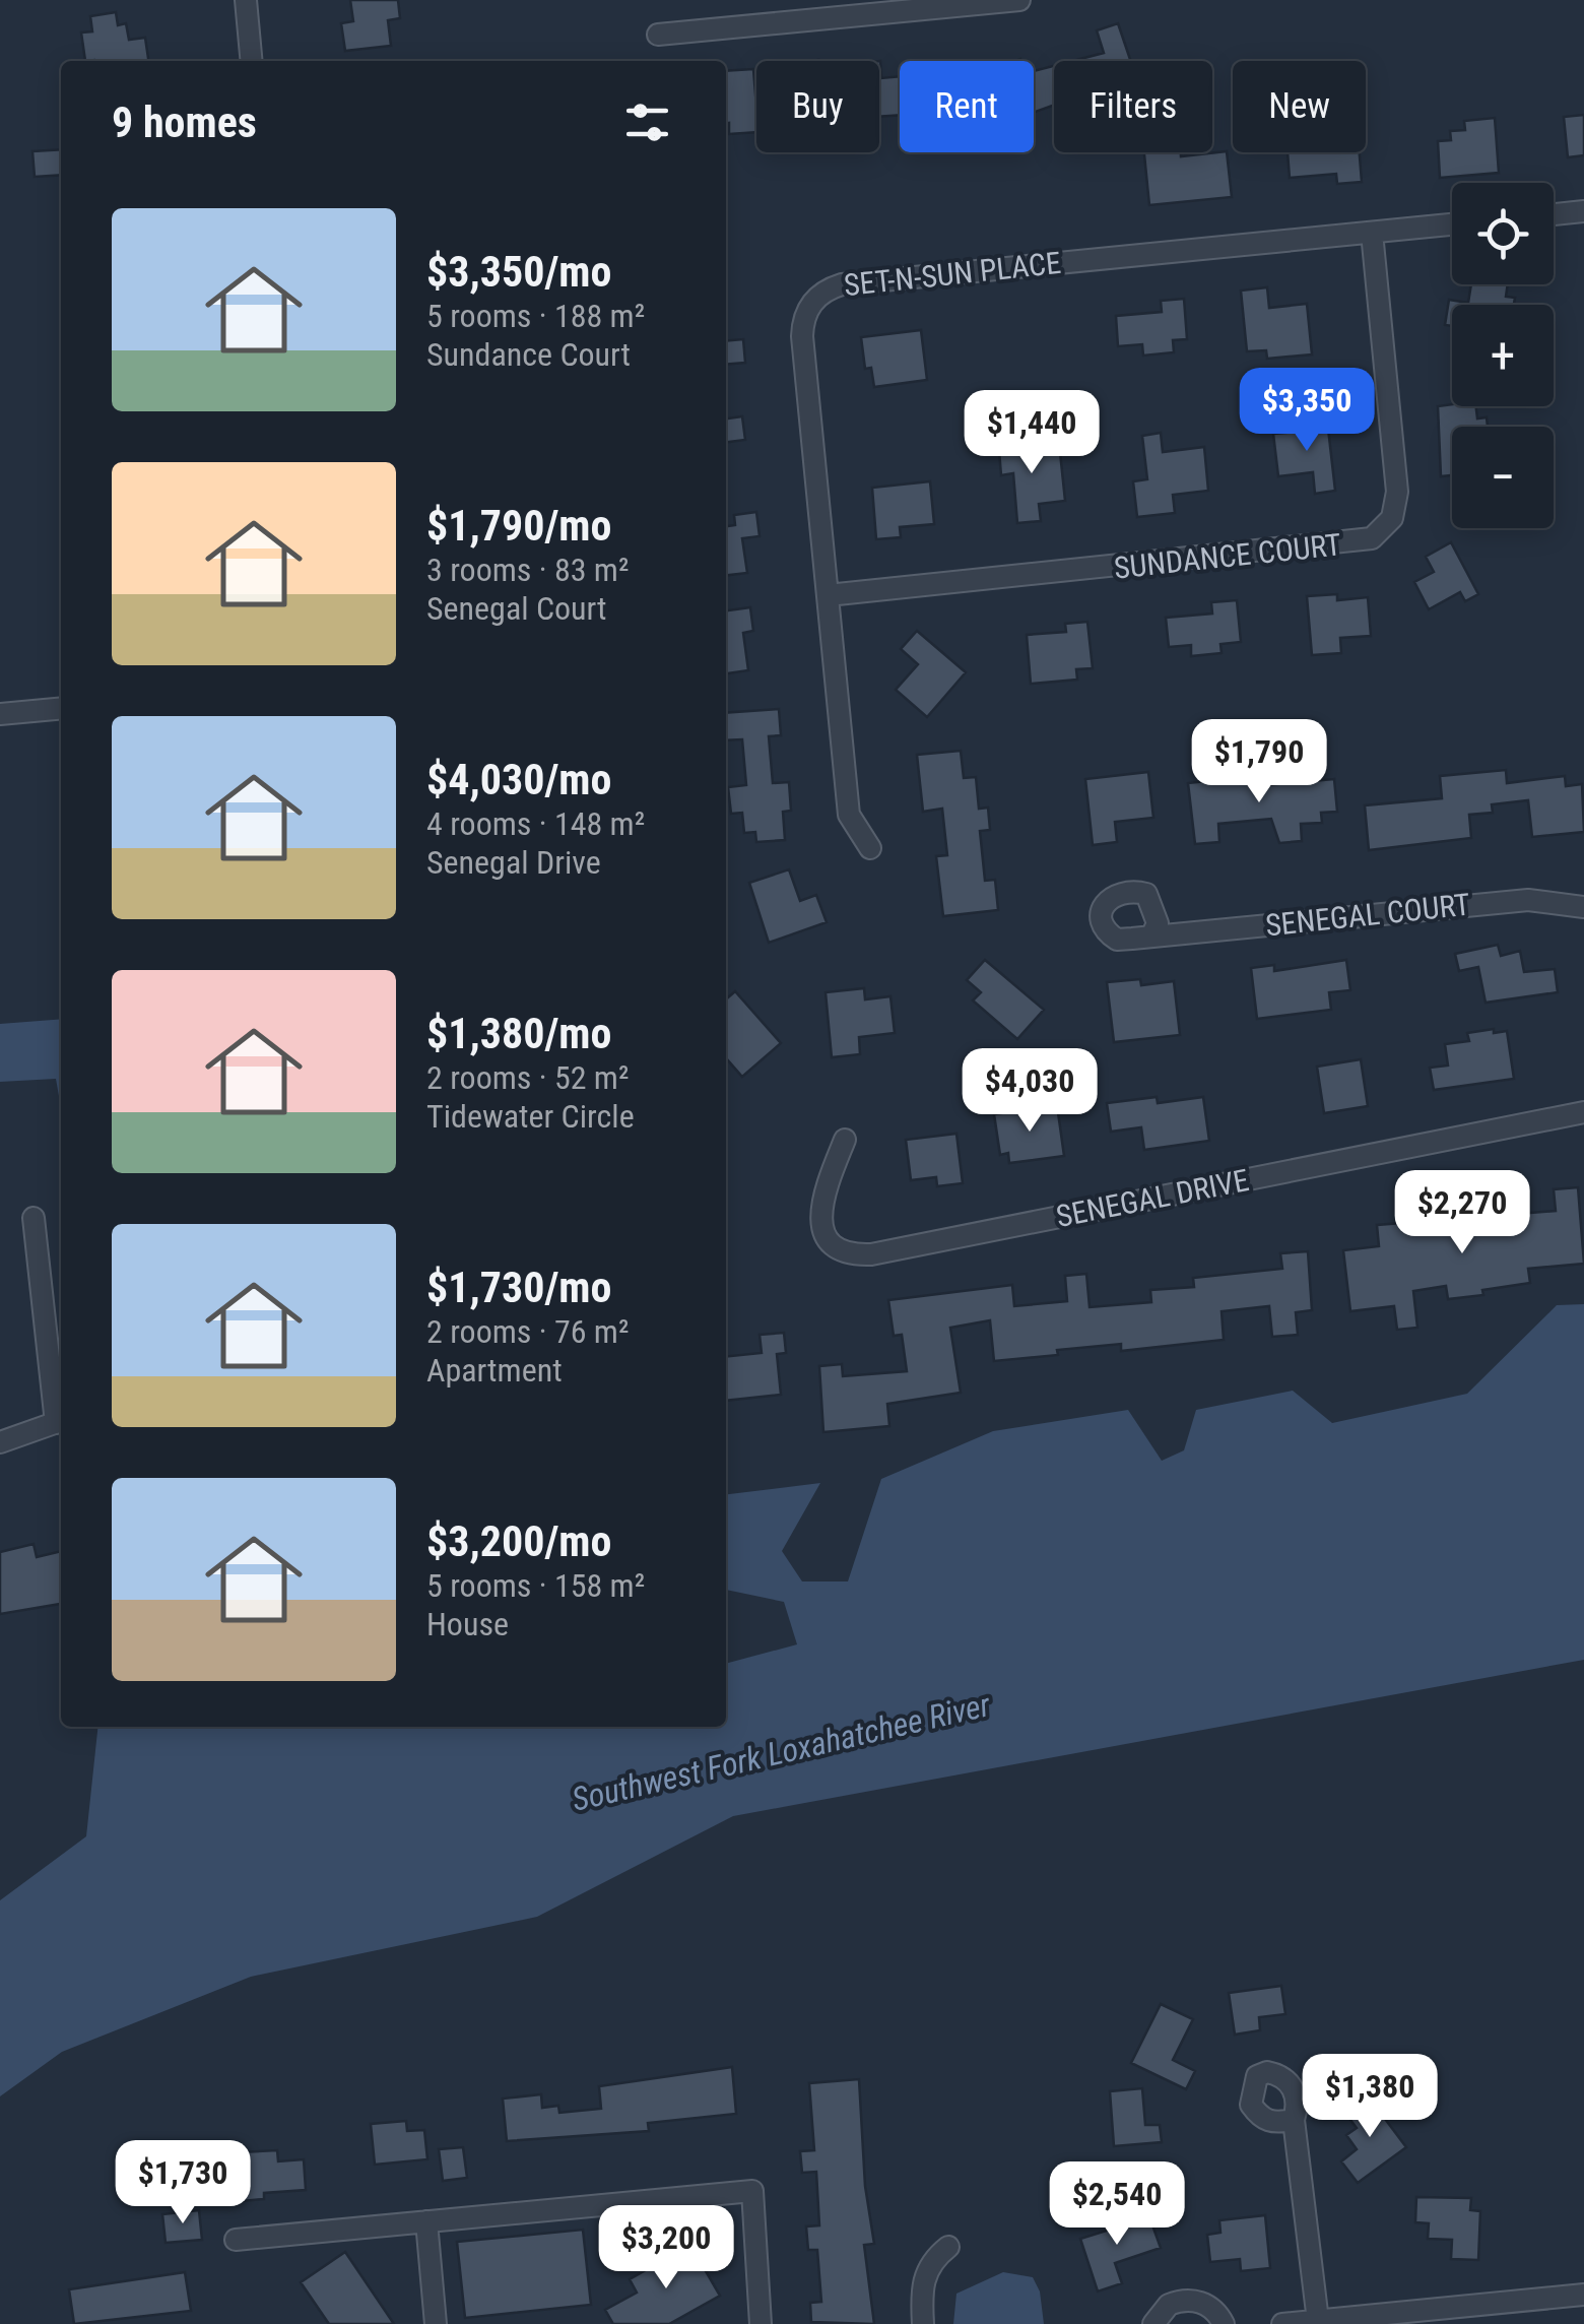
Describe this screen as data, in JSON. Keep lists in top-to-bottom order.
{
  "streets": {
    "street": [
      "SET-N-SUN PLACE",
      "SUNDANCE COURT",
      "SENEGAL COURT",
      "SENEGAL DRIVE"
    ]
  },
  "crossings": [
    ["SET-N-SUN PLACE", "SUNDANCE COURT"]
  ],
  "water": ["Southwest Fork Loxahatchee River"],
  "page": {
    "chip": [
      "Buy",
      "Rent",
      "Filters",
      "New"
    ],
    "heading": "9 homes",
    "map_buttons": ["+", "−"],
    "list": [
      {
        "name": "$3,350/mo",
        "note": "5 rooms · 188 m² · Sundance Court"
      },
      {
        "name": "$1,790/mo",
        "note": "3 rooms · 83 m² · Senegal Court"
      },
      {
        "name": "$4,030/mo",
        "note": "4 rooms · 148 m² · Senegal Drive"
      },
      {
        "name": "$1,380/mo",
        "note": "2 rooms · 52 m² · Tidewater Circle"
      },
      {
        "name": "$1,730/mo",
        "note": "2 rooms · 76 m² · Apartment"
      },
      {
        "name": "$3,200/mo",
        "note": "5 rooms · 158 m² · House"
      }
    ],
    "price": [
      "$3,350",
      "$1,440",
      "$1,790",
      "$4,030",
      "$2,270",
      "$1,380",
      "$1,730",
      "$2,540",
      "$3,200"
    ]
  }
}
